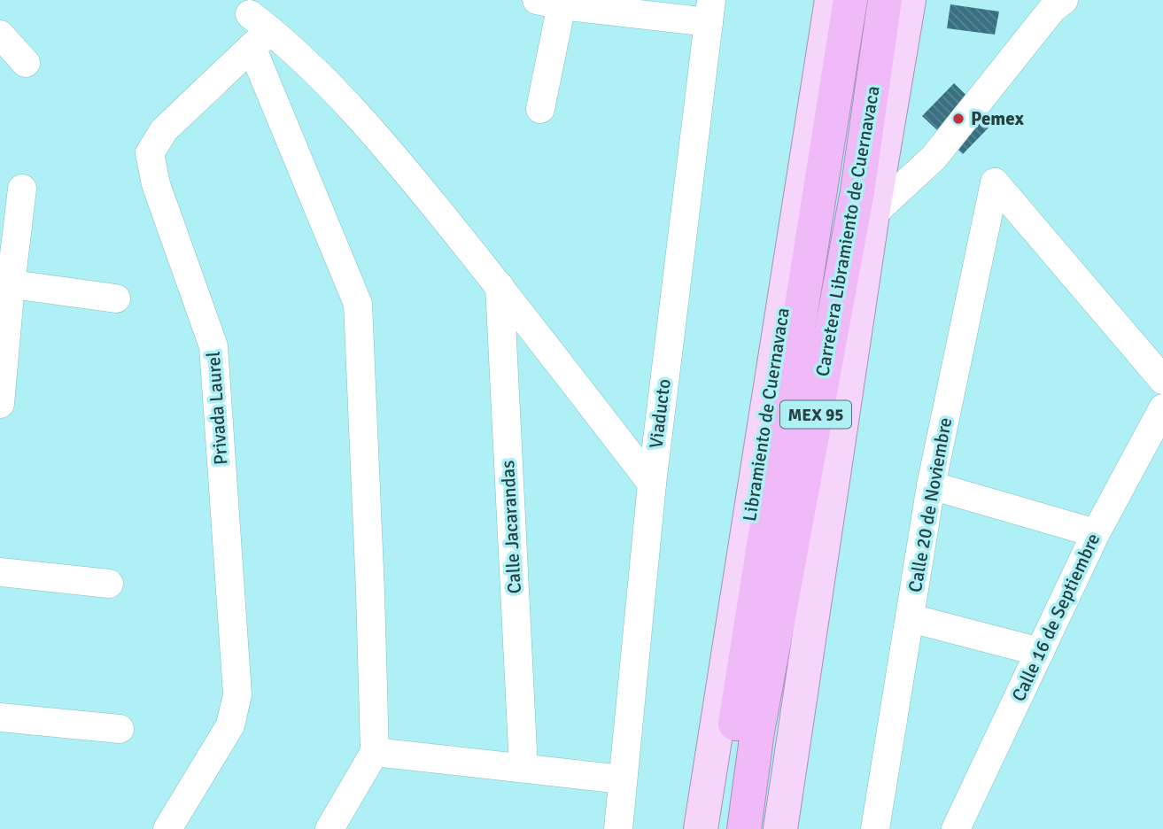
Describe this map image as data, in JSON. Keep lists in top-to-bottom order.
{
  "streets": {
    "highway": ["Carretera Libramiento de Cuernavaca", "MEX 95"],
    "main road": ["Libramiento de Cuernavaca"],
    "street": [
      "Privada Laurel",
      "Viaducto",
      "Calle 20 de Noviembre",
      "Calle Jacarandas",
      "Calle 16 de Septiembre"
    ]
  },
  "places": ["Pemex"]
}
